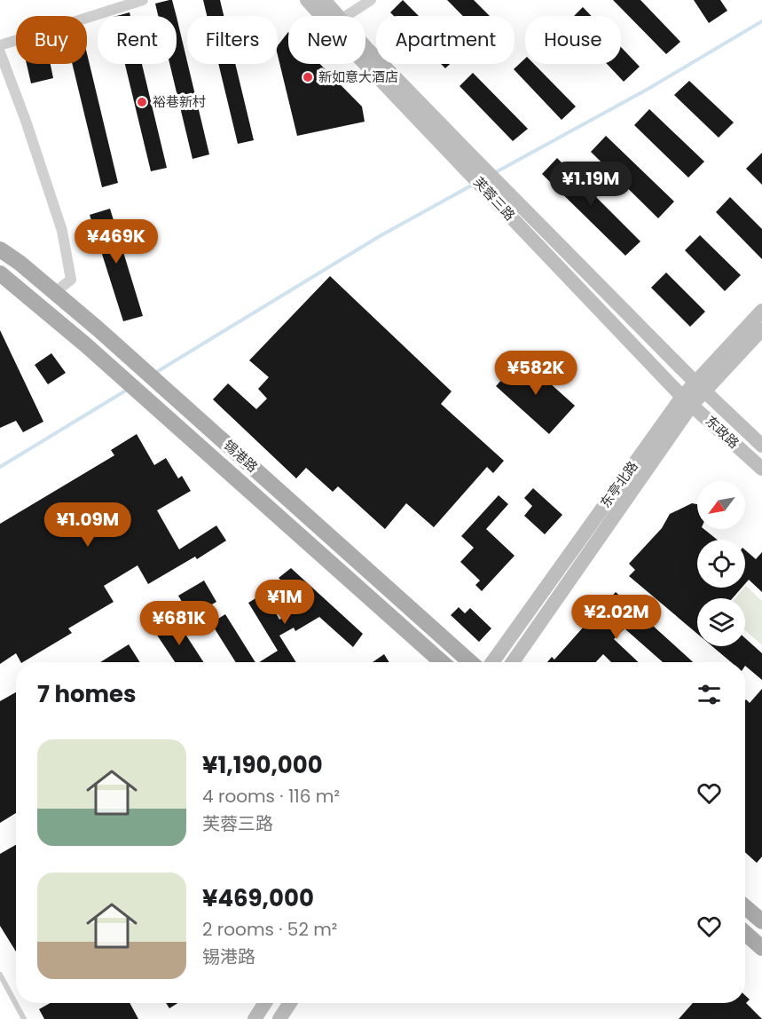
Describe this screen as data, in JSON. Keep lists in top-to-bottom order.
{
  "streets": {
    "main road": [
      "芙蓉三路",
      "东政路",
      "锡港路",
      "东亭北路"
    ]
  },
  "crossings": [
    ["芙蓉三路", "东政路"],
    ["芙蓉三路", "东亭北路"],
    ["东政路", "东亭北路"]
  ],
  "places": ["新如意大酒店", "裕巷新村"],
  "north": "bottom left",
  "page": {
    "chip": [
      "Buy",
      "Rent",
      "Filters",
      "New",
      "Apartment",
      "House"
    ],
    "price": [
      "¥1.19M",
      "¥469K",
      "¥582K",
      "¥1.09M",
      "¥1M",
      "¥2.02M",
      "¥681K"
    ],
    "heading": "7 homes",
    "list": [
      {
        "name": "¥1,190,000",
        "note": "4 rooms · 116 m² · 芙蓉三路"
      },
      {
        "name": "¥469,000",
        "note": "2 rooms · 52 m² · 锡港路"
      }
    ]
  }
}
